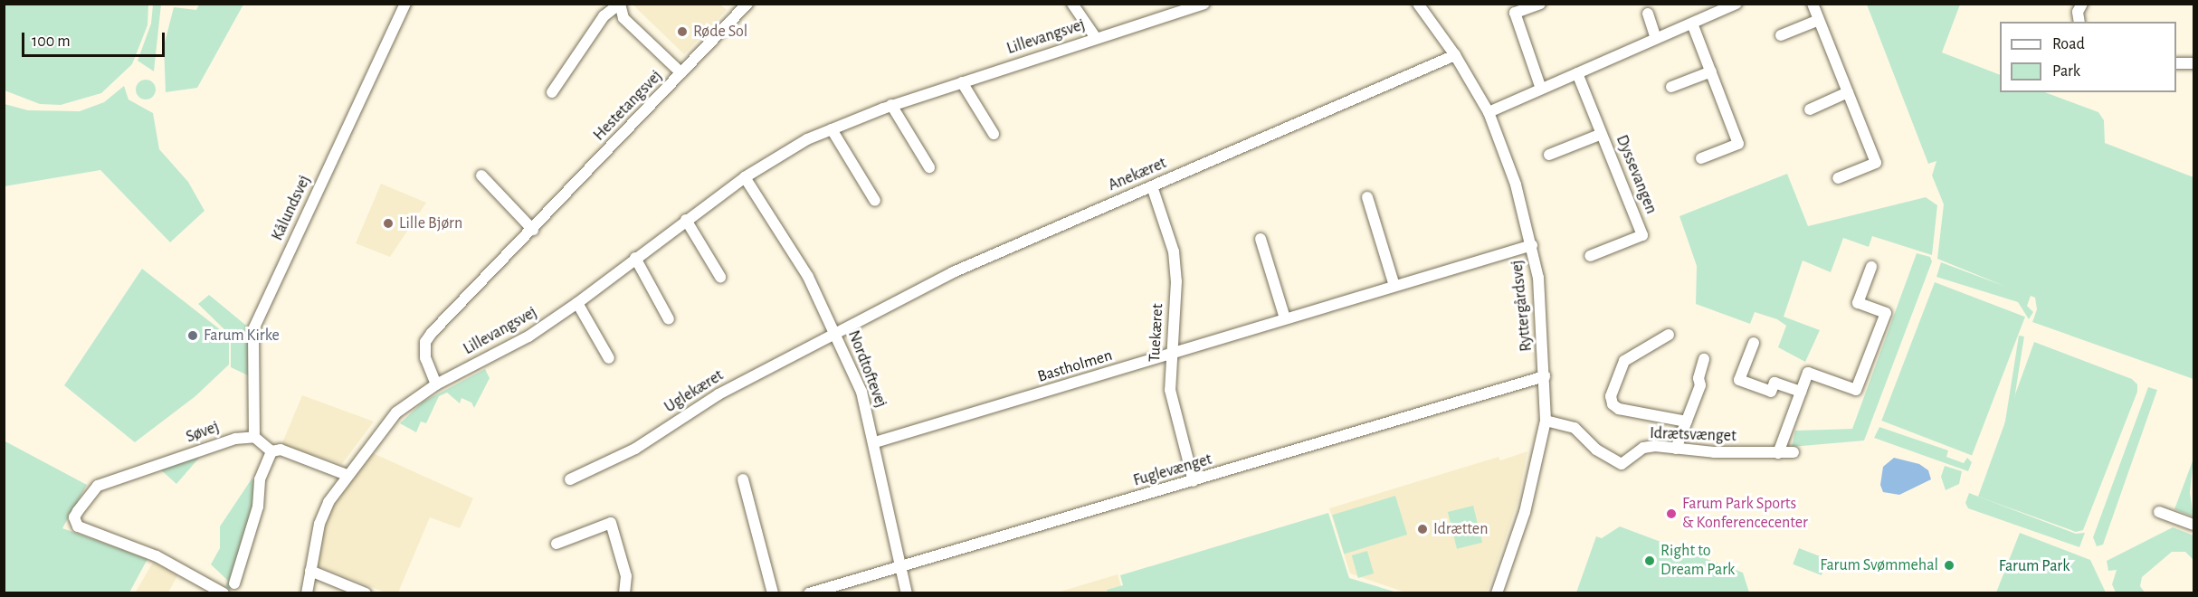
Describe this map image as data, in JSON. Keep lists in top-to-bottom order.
{
  "streets": {
    "street": [
      "Lillevangsvej",
      "Hestetangsvej",
      "Anekæret",
      "Dyssevangen",
      "Kålundsvej",
      "Ryttergårdsvej",
      "Tuekæret",
      "Bastholmen",
      "Nordtoftevej",
      "Uglekæret",
      "Søvej",
      "Idrætsvænget",
      "Fuglevænget"
    ]
  },
  "crossings": [
    ["Lillevangsvej", "Hestetangsvej"],
    ["Lillevangsvej", "Nordtoftevej"],
    ["Anekæret", "Ryttergårdsvej"],
    ["Anekæret", "Tuekæret"],
    ["Anekæret", "Nordtoftevej"],
    ["Anekæret", "Uglekæret"],
    ["Kålundsvej", "Søvej"],
    ["Ryttergårdsvej", "Bastholmen"],
    ["Ryttergårdsvej", "Idrætsvænget"],
    ["Ryttergårdsvej", "Fuglevænget"],
    ["Tuekæret", "Bastholmen"],
    ["Tuekæret", "Fuglevænget"],
    ["Bastholmen", "Nordtoftevej"],
    ["Nordtoftevej", "Uglekæret"],
    ["Nordtoftevej", "Fuglevænget"]
  ],
  "parks": ["Farum Park"],
  "places": [
    "Røde Sol",
    "Lille Bjørn",
    "Farum Kirke",
    "Farum Park Sports & Konferencecenter",
    "Idrætten",
    "Right to Dream Park",
    "Farum Svømmehal"
  ],
  "legend": ["Road", "Park"],
  "scale_bar": "100 m"
}
